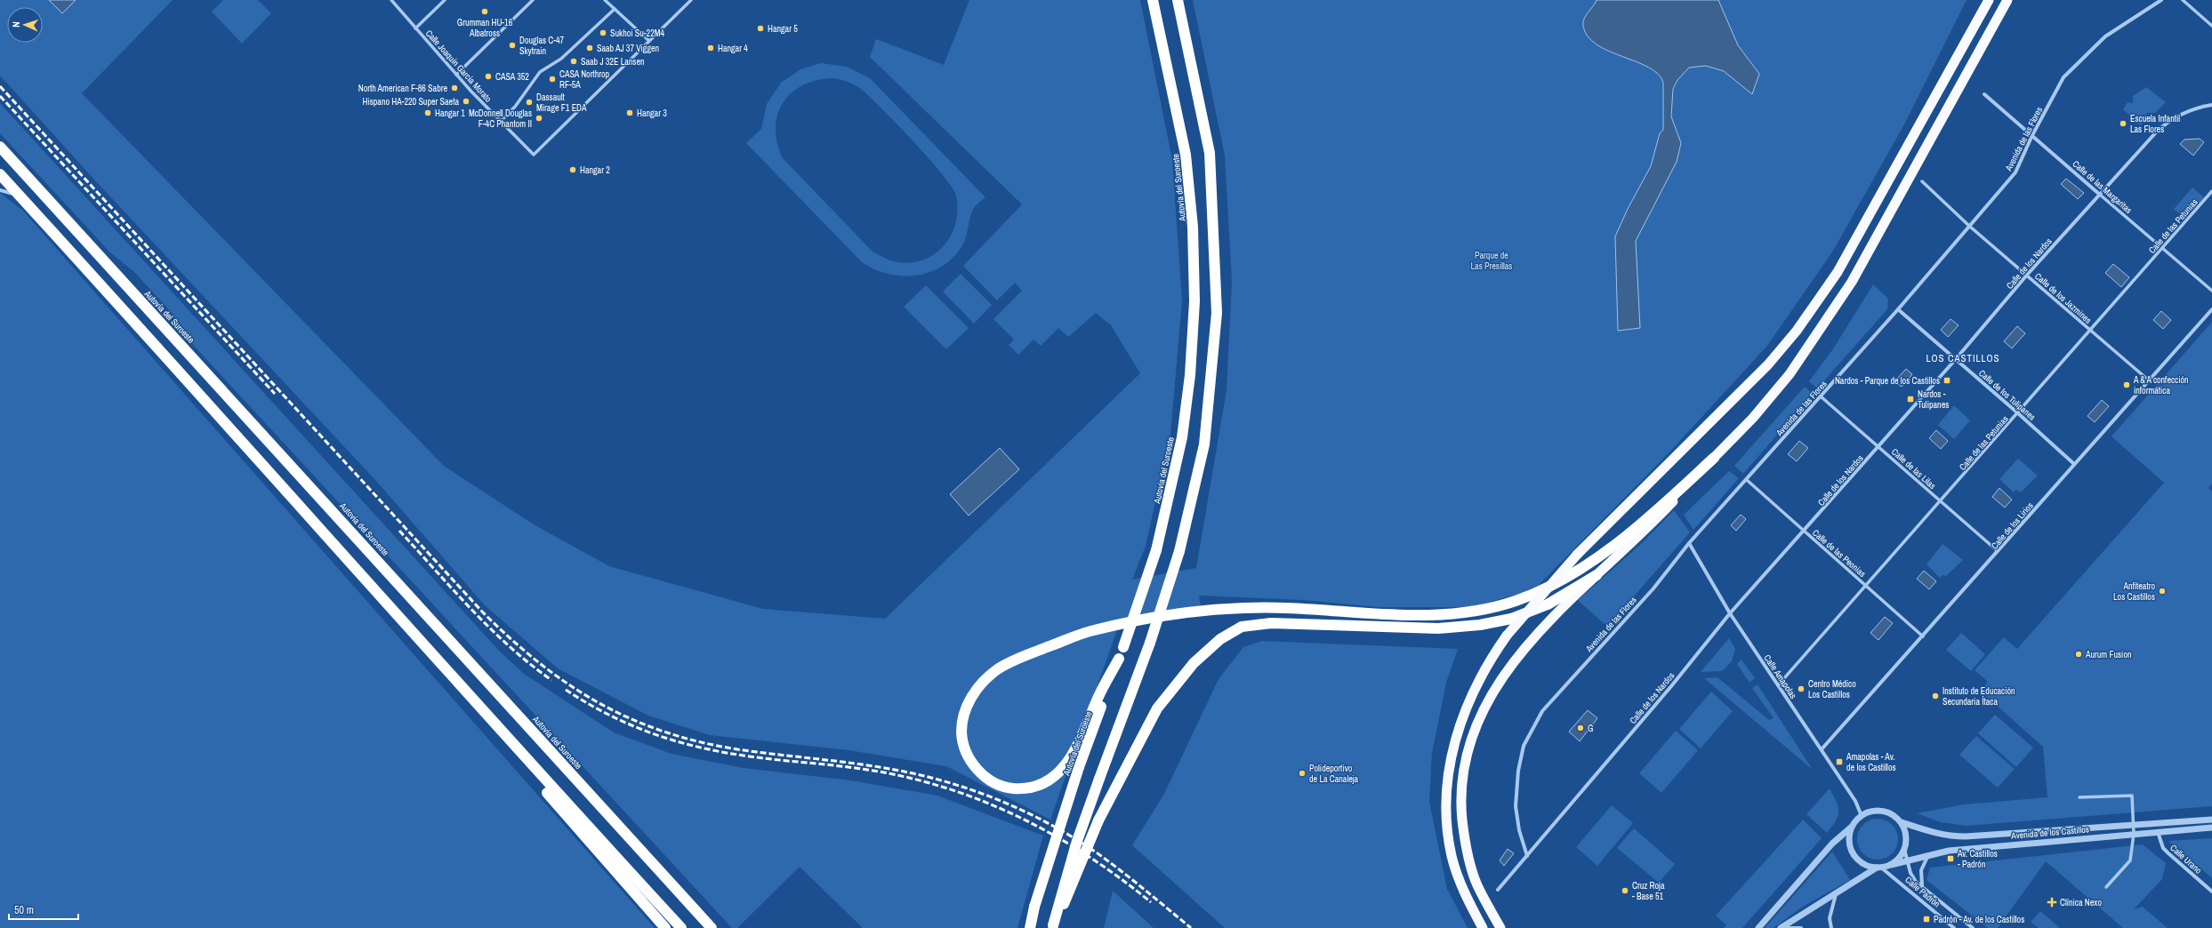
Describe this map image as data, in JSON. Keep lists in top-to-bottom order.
{
  "streets": {
    "highway": ["Autovía del Suroeste"],
    "street": [
      "Calle Joaquín García Morato",
      "Avenida de las Flores",
      "Calle de las Margaritas",
      "Calle de las Petunias",
      "Calle de los Nardos",
      "Calle de los Jazmines",
      "Calle de los Tulipanes",
      "Calle de las Lilas",
      "Calle de los Lirios",
      "Calle de las Peonias",
      "Calle Amapolas",
      "Avenida de los Castillos",
      "Calle Urano",
      "Calle Padrón"
    ]
  },
  "crossings": [
    ["Avenida de las Flores", "Calle de las Margaritas"],
    ["Avenida de las Flores", "Calle de los Nardos"],
    ["Avenida de las Flores", "Calle de los Jazmines"],
    ["Avenida de las Flores", "Calle de los Tulipanes"],
    ["Avenida de las Flores", "Calle de las Lilas"],
    ["Avenida de las Flores", "Calle de las Peonias"],
    ["Avenida de las Flores", "Calle Amapolas"],
    ["Calle de las Margaritas", "Calle de las Petunias"],
    ["Calle de las Margaritas", "Calle de los Nardos"],
    ["Calle de las Petunias", "Calle de los Jazmines"],
    ["Calle de las Petunias", "Calle de los Tulipanes"],
    ["Calle de las Petunias", "Calle de las Lilas"],
    ["Calle de las Petunias", "Calle de las Peonias"],
    ["Calle de las Petunias", "Calle Amapolas"],
    ["Calle de los Nardos", "Calle de los Jazmines"],
    ["Calle de los Nardos", "Calle de los Tulipanes"],
    ["Calle de los Nardos", "Calle de las Lilas"],
    ["Calle de los Nardos", "Calle de las Peonias"],
    ["Calle de los Nardos", "Calle Amapolas"],
    ["Calle de los Jazmines", "Calle de los Lirios"],
    ["Calle de los Tulipanes", "Calle de los Lirios"],
    ["Calle de las Lilas", "Calle de los Lirios"],
    ["Calle de los Lirios", "Calle de las Peonias"],
    ["Calle de los Lirios", "Calle Amapolas"],
    ["Calle Amapolas", "Avenida de los Castillos"],
    ["Calle Amapolas", "Calle Padrón"],
    ["Avenida de los Castillos", "Calle Urano"],
    ["Avenida de los Castillos", "Calle Padrón"]
  ],
  "districts": ["LOS CASTILLOS"],
  "parks": ["Parque de Las Presillas"],
  "places": {
    "other": [
      "Grumman HU-16 Albatross",
      "Hangar 5",
      "Sukhoi Su-22M4",
      "Douglas C-47 Skytrain",
      "Saab AJ 37 Viggen",
      "Hangar 4",
      "Saab J 32E Lansen",
      "CASA 352",
      "CASA Northrop RF-5A",
      "North American F-86 Sabre",
      "Hispano HA-220 Super Saeta",
      "Dassault Mirage F1 EDA",
      "Hangar 1",
      "Hangar 3",
      "McDonnell Douglas F-4C Phantom II",
      "Escuela Infantil Las Flores",
      "Hangar 2",
      "A & A confección informática",
      "Anfiteatro Los Castillos",
      "Aurum Fusion",
      "Centro Médico Los Castillos",
      "Instituto de Educación Secundaria Ítaca",
      "G",
      "Polideportivo de La Canaleja",
      "Cruz Roja - Base 51"
    ],
    "transit": [
      "Nardos - Parque de los Castillos",
      "Nardos - Tulipanes",
      "Amapolas - Av. de los Castillos",
      "Av. Castillos - Padrón",
      "Padrón - Av. de los Castillos"
    ],
    "health": ["Clínica Nexo"]
  },
  "scale_bar": "50 m",
  "north": "left"
}
